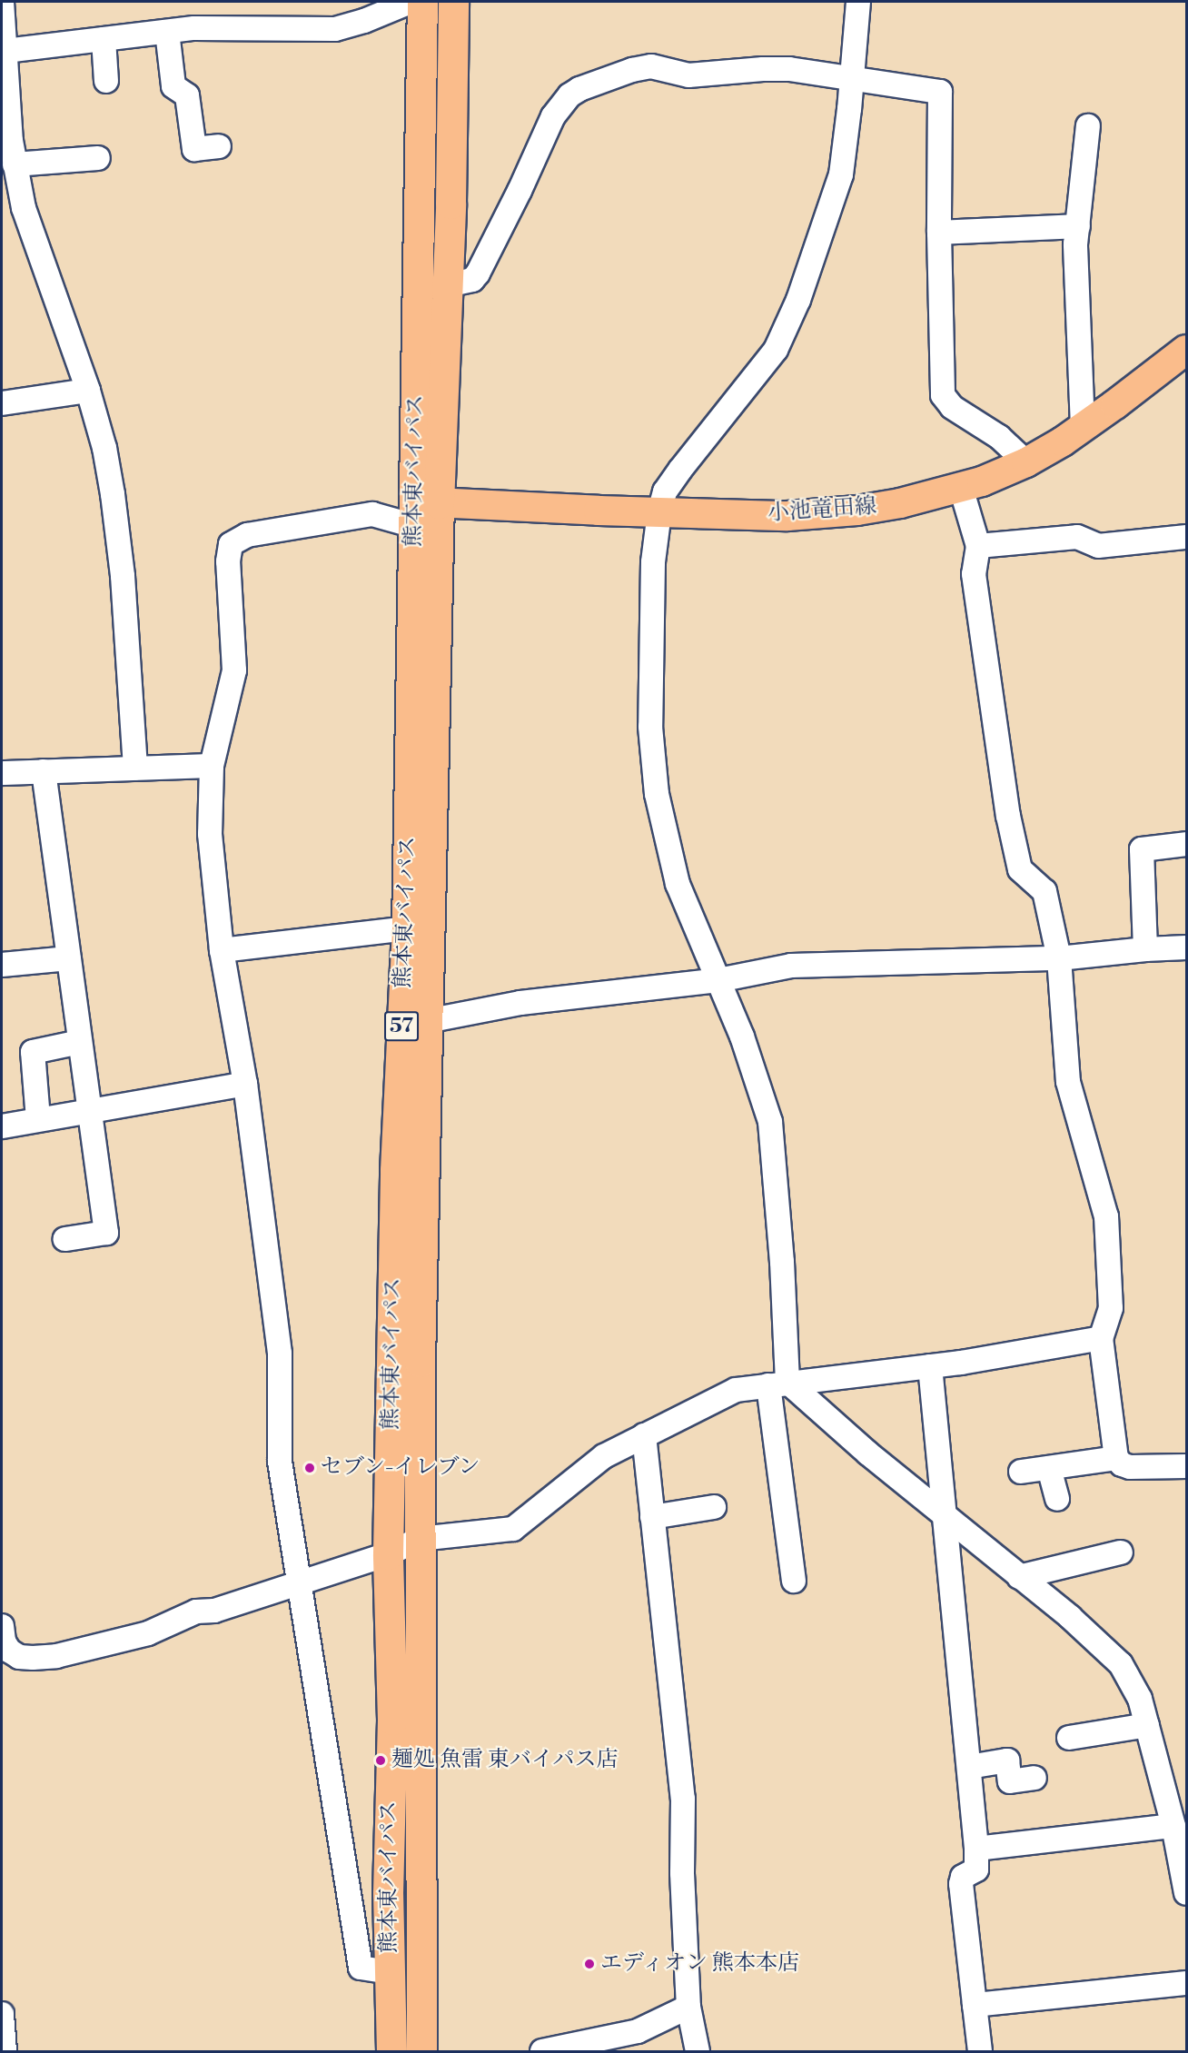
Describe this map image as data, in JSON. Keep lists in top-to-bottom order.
{
  "streets": {
    "highway": ["熊本東バイパス", "57"],
    "main road": ["小池竜田線"]
  },
  "crossings": [
    ["熊本東バイパス", "小池竜田線"]
  ],
  "places": ["セブン-イレブン", "麺処 魚雷 東バイパス店", "エディオン 熊本本店"]
}
